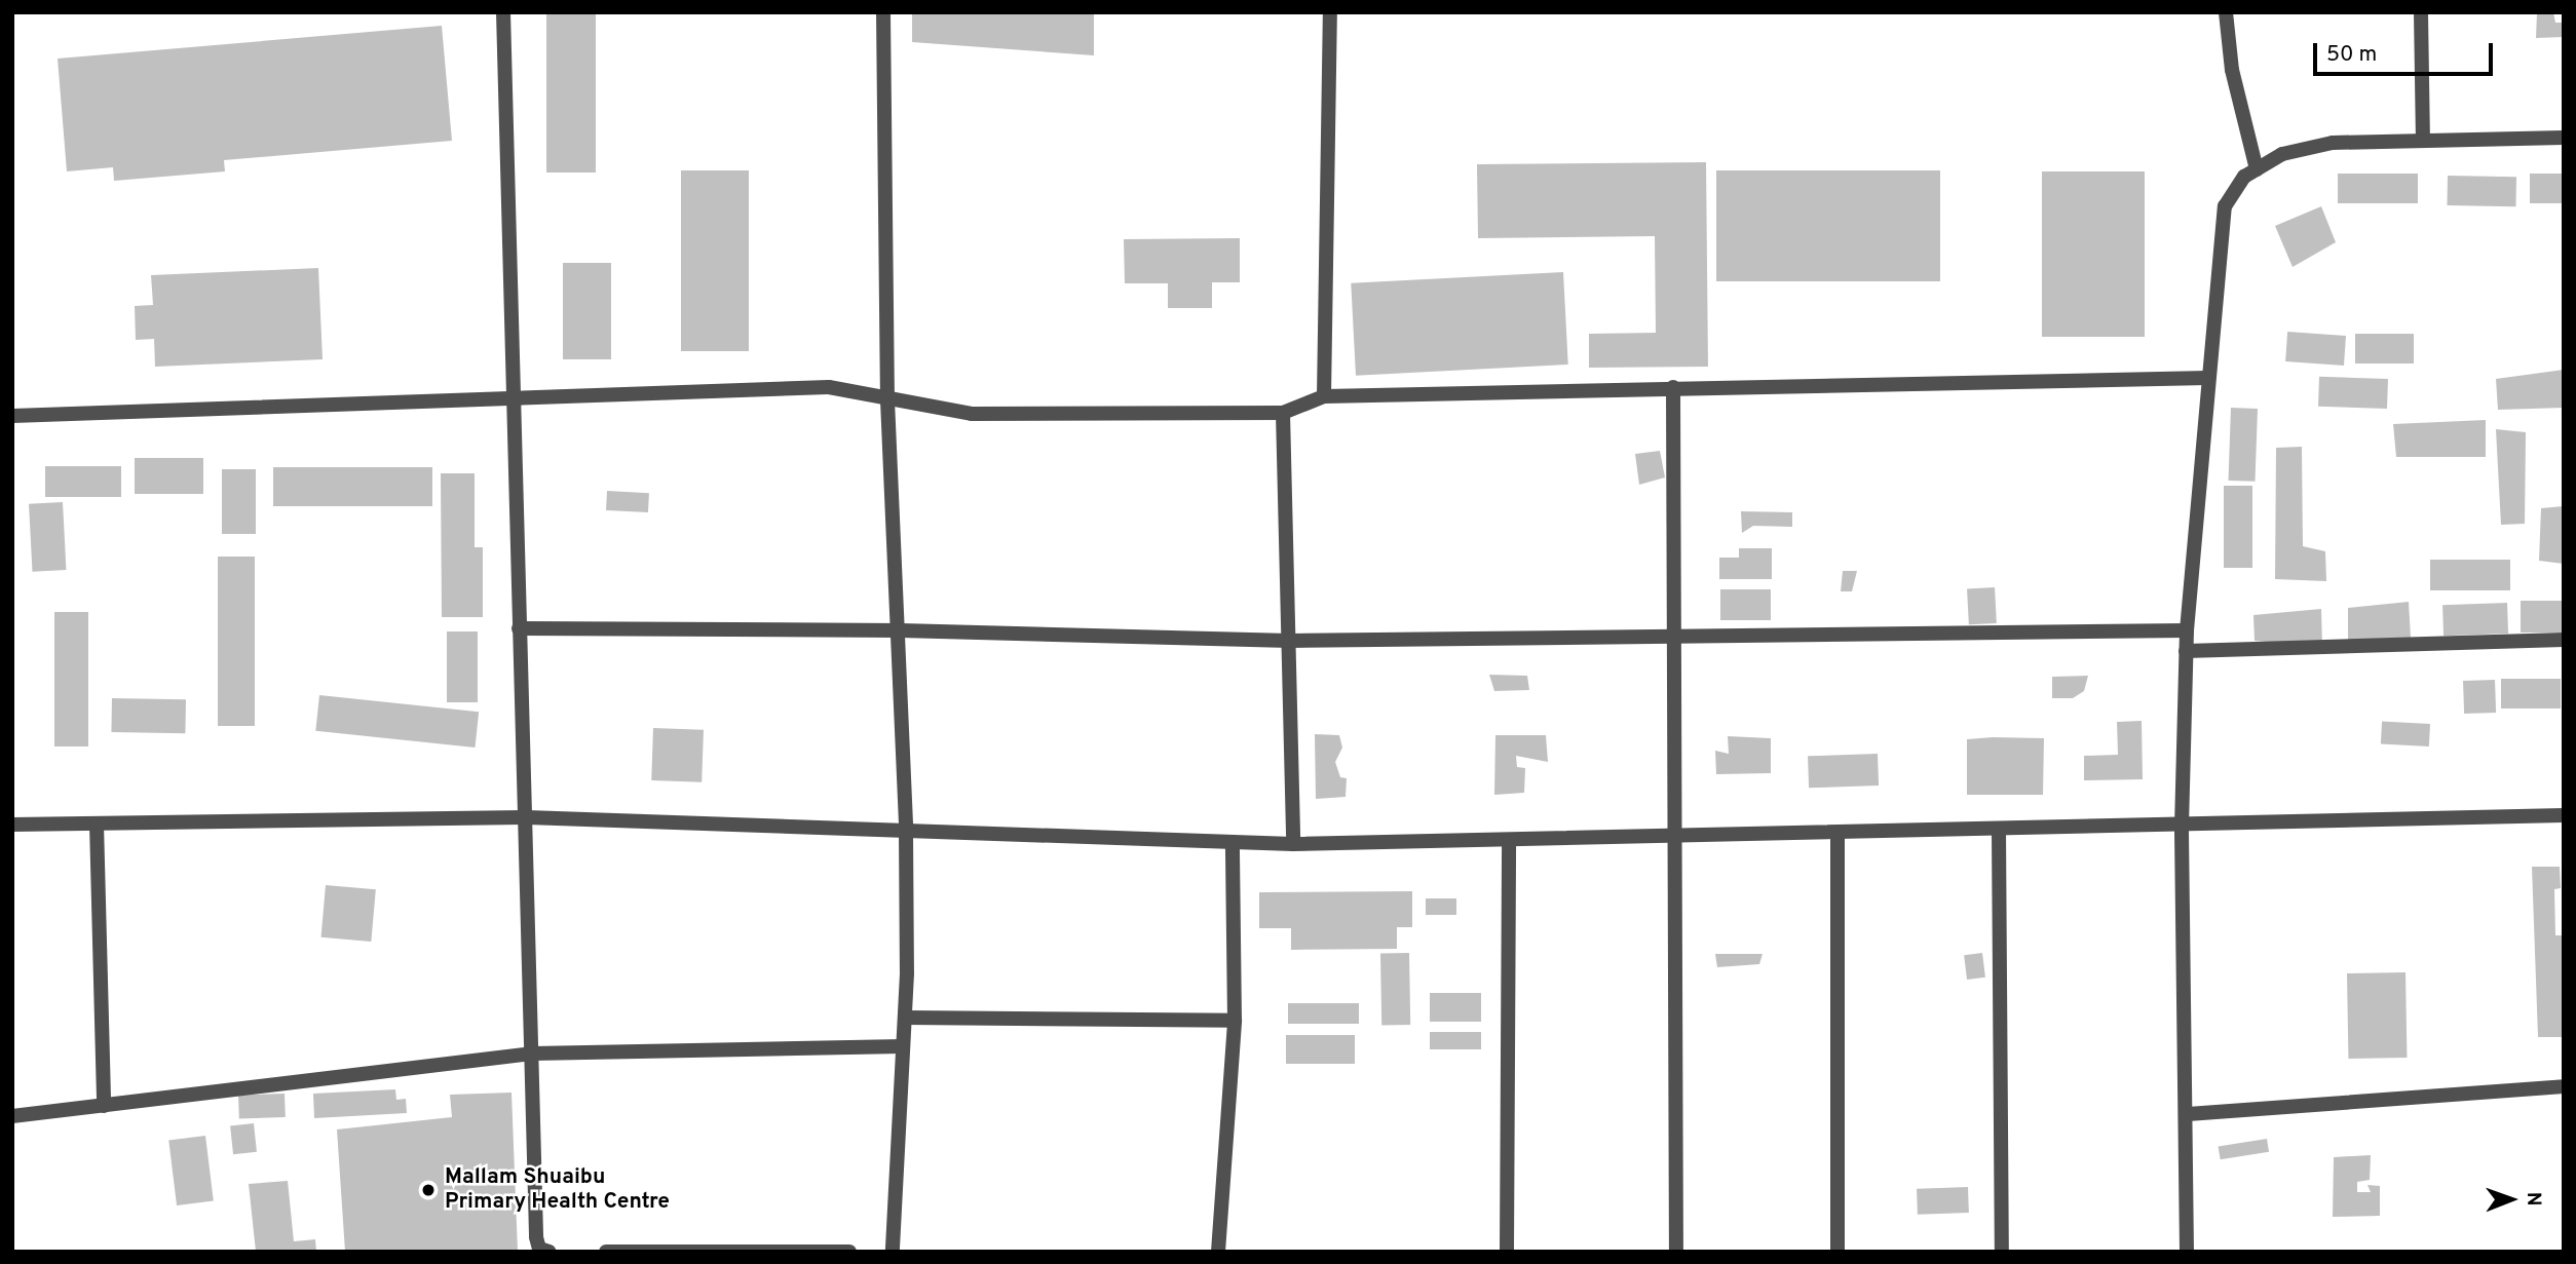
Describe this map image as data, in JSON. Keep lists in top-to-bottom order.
{
  "places": ["Mallam Shuaibu Primary Health Centre"],
  "scale_bar": "50 m",
  "north": "right"
}
